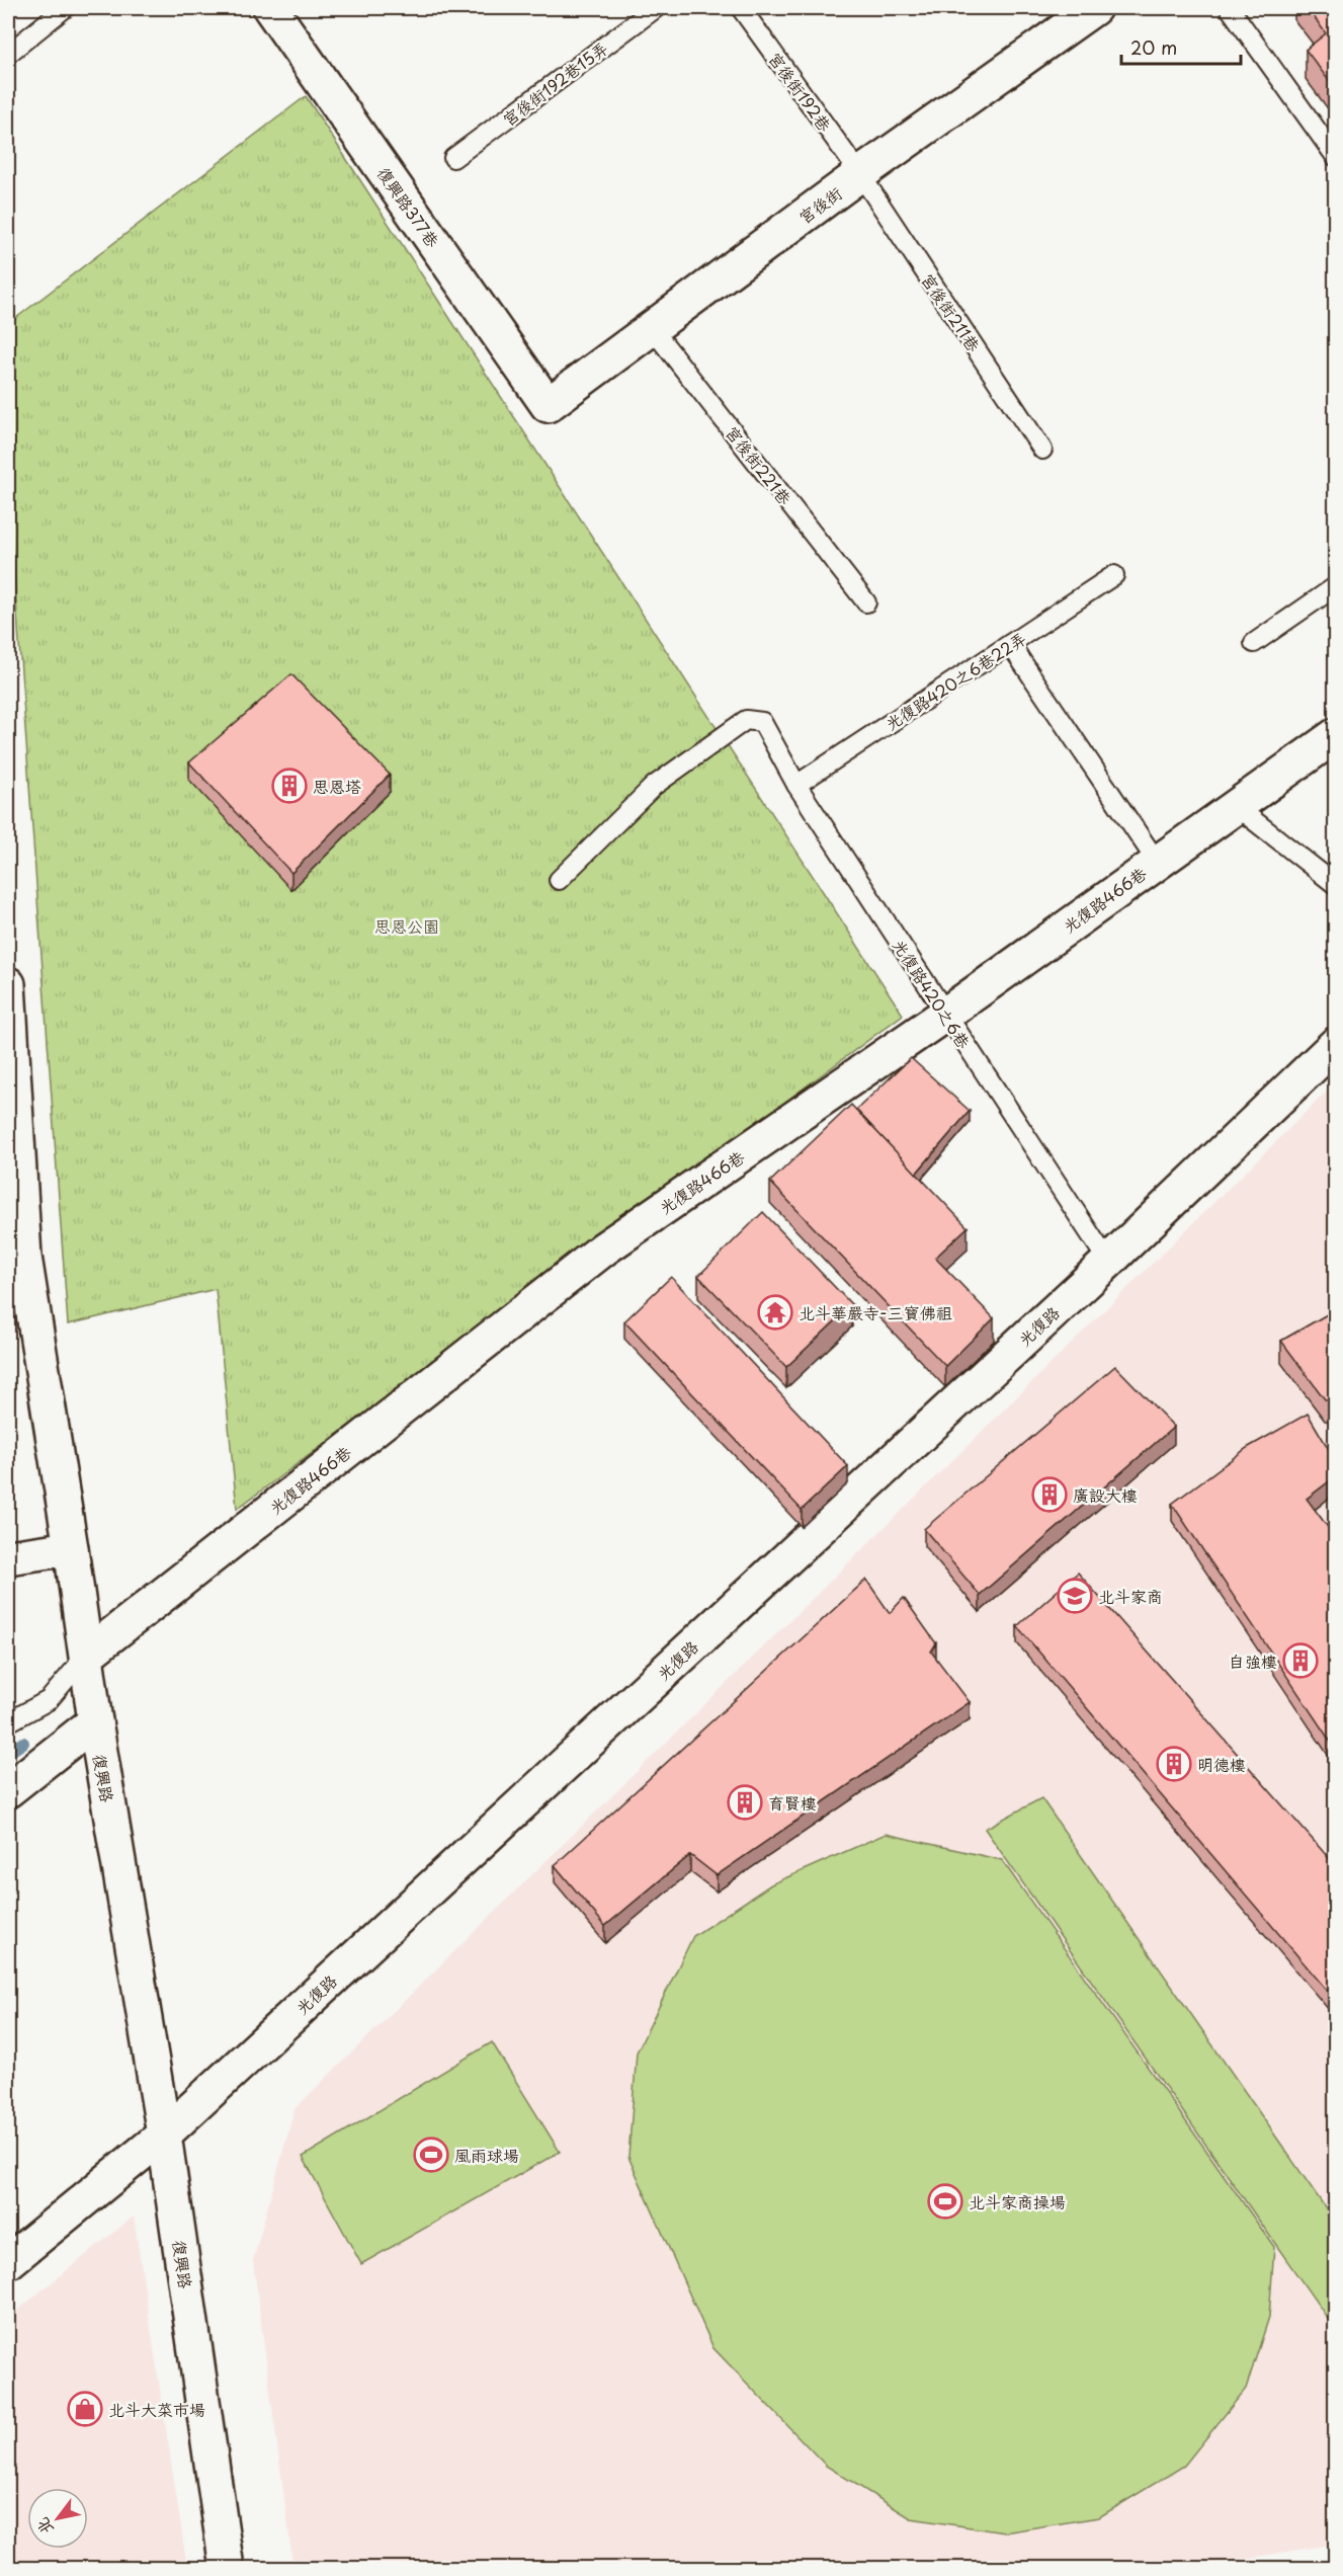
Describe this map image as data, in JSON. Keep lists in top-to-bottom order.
{
  "streets": {
    "street": [
      "宮後街",
      "復興路377巷",
      "光復路466巷",
      "光復路",
      "復興路"
    ],
    "lane": [
      "宮後街192巷15弄",
      "宮後街192巷",
      "宮後街211巷",
      "宮後街221巷",
      "光復路420之6巷22弄",
      "光復路420之6巷"
    ]
  },
  "crossings": [
    ["宮後街192巷", "宮後街"],
    ["宮後街192巷", "宮後街211巷"],
    ["宮後街", "復興路377巷"],
    ["宮後街", "宮後街211巷"],
    ["宮後街", "宮後街221巷"],
    ["光復路420之6巷22弄", "光復路420之6巷"],
    ["光復路466巷", "光復路420之6巷"],
    ["光復路466巷", "復興路"],
    ["光復路420之6巷", "光復路"],
    ["光復路", "復興路"]
  ],
  "parks": ["思恩公園"],
  "places": {
    "building": [
      "思恩塔",
      "廣設大樓",
      "自強樓",
      "明德樓",
      "育賢樓"
    ],
    "temple": ["北斗華嚴寺-三寶佛祖"],
    "school or university": ["北斗家商"],
    "sports": ["風雨球場", "北斗家商操場"],
    "shop": ["北斗大菜市場"]
  },
  "scale_bar": "20 m",
  "north": "bottom left"
}
